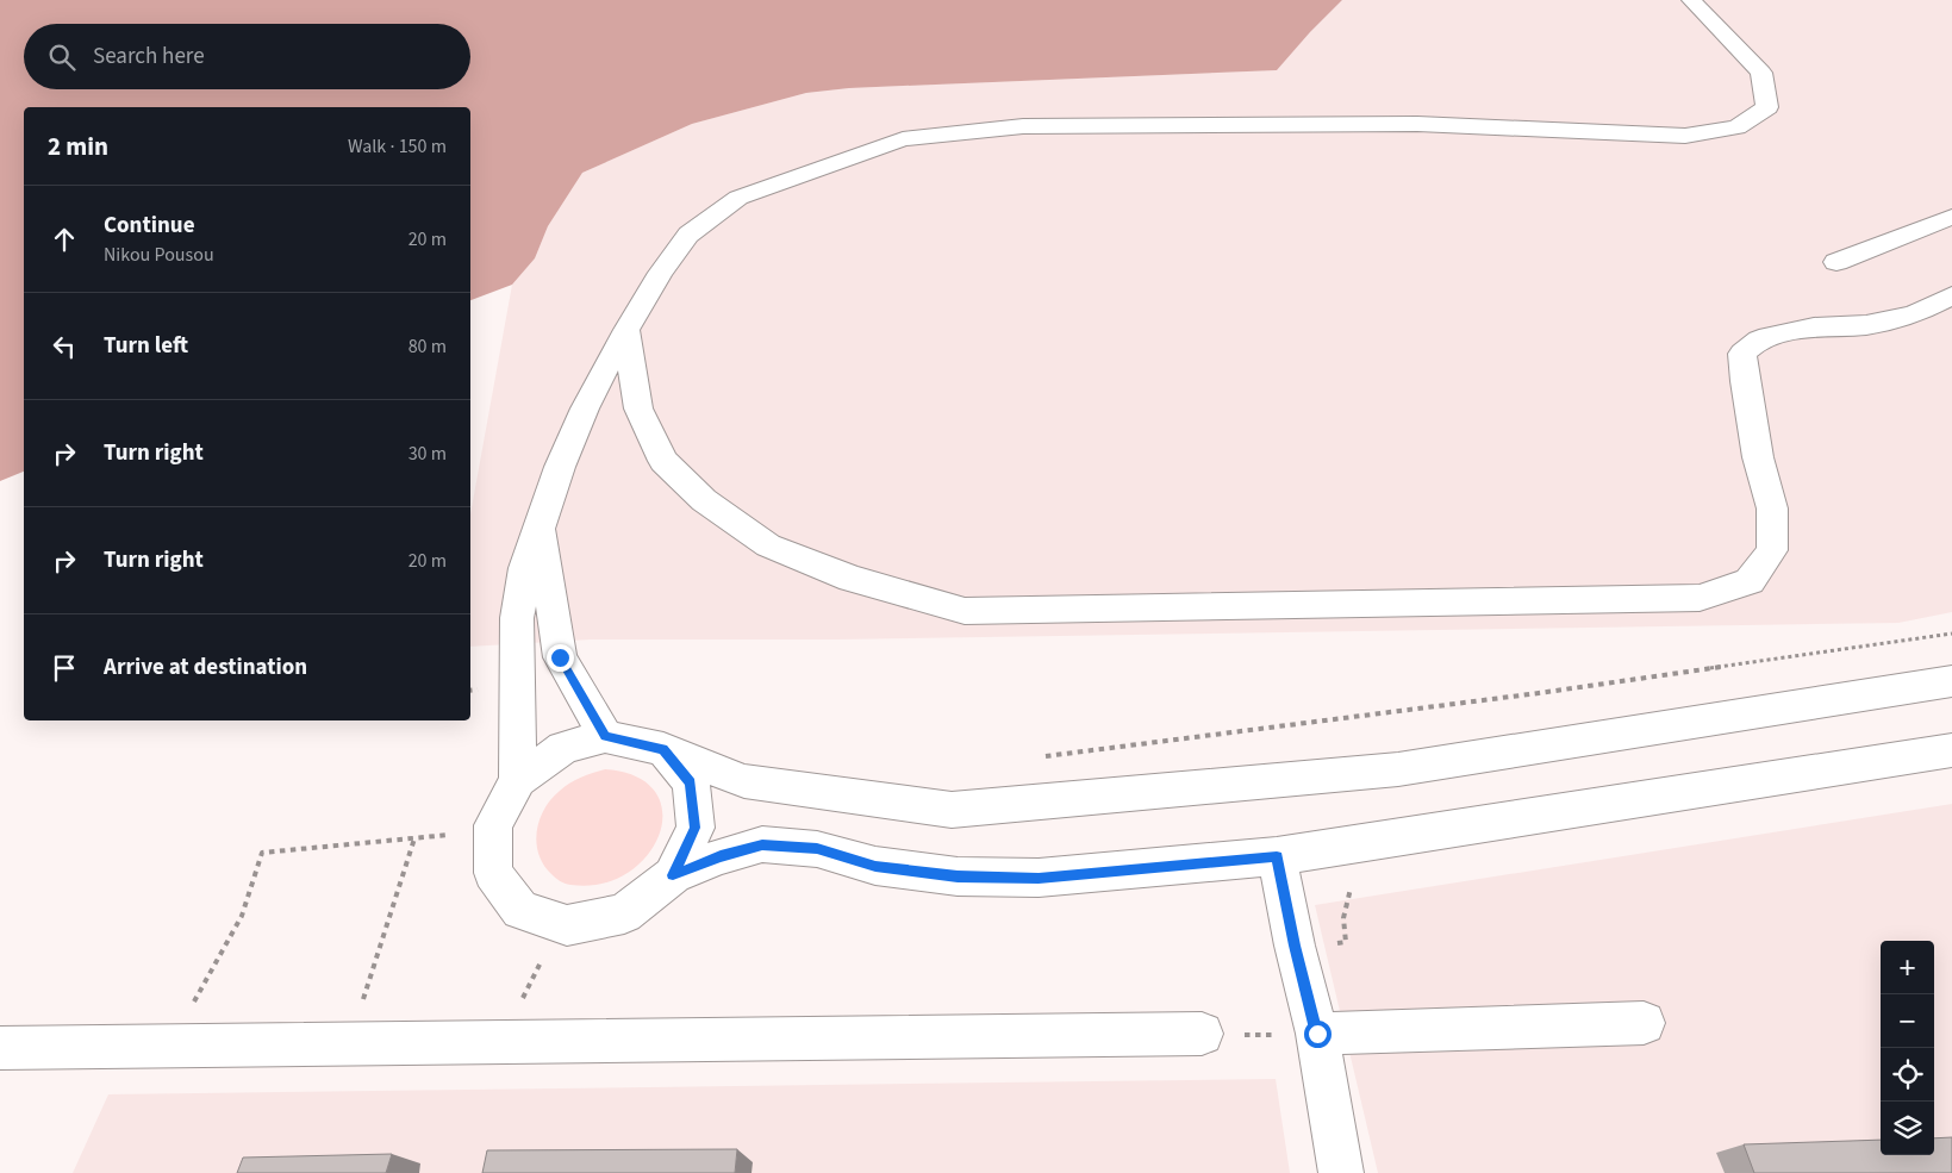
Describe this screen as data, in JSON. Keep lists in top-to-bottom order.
{
  "page": {
    "search": "Search here",
    "heading": ["2 min", "Walk · 150 m"],
    "list": [
      ["Continue", "Nikou Pousou", "20 m"],
      ["Turn left", "80 m"],
      ["Turn right", "30 m"],
      ["Turn right", "20 m"],
      "Arrive at destination"
    ],
    "map_buttons": ["+", "−"]
  }
}
